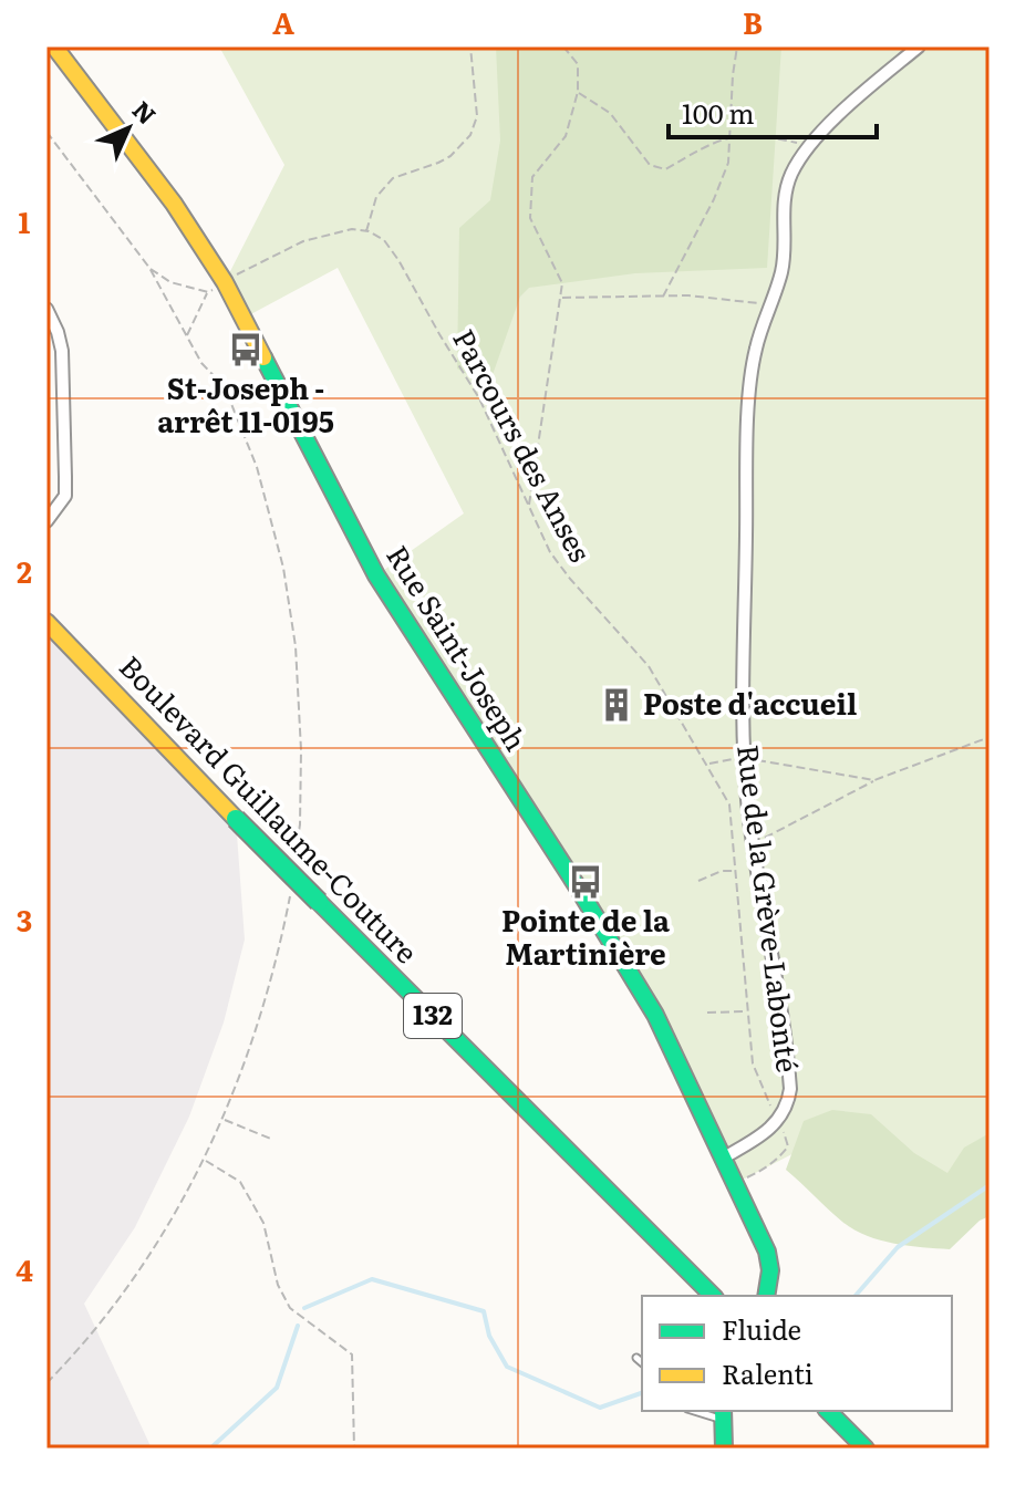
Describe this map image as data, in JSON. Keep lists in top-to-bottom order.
{
  "streets": {
    "street": [
      "Rue Saint-Joseph",
      "Boulevard Guillaume-Couture",
      "Rue de la Grève-Labonté",
      "132"
    ],
    "path": ["Parcours des Anses"]
  },
  "crossings": [
    ["Parcours des Anses", "Rue Saint-Joseph"],
    ["Parcours des Anses", "Rue de la Grève-Labonté"]
  ],
  "places": {
    "bus stop": ["St-Joseph - arrêt 11-0195", "Pointe de la Martinière"],
    "building": ["Poste d'accueil"]
  },
  "legend": ["Fluide", "Ralenti"],
  "scale_bar": "100 m",
  "north": "top right",
  "grid": {
    "columns": ["A", "B"],
    "rows": [
      "1",
      "2",
      "3",
      "4"
    ]
  }
}
